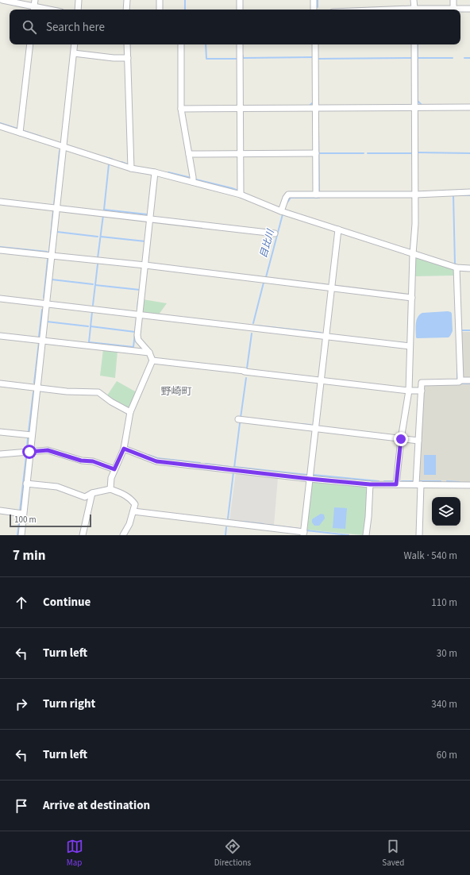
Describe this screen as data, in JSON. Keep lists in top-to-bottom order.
{
  "districts": ["野崎町"],
  "water": ["目比川"],
  "scale_bar": "100 m",
  "page": {
    "search": "Search here",
    "scale": "100 m",
    "heading": ["7 min", "Walk · 540 m"],
    "list": [
      ["Continue", "110 m"],
      ["Turn left", "30 m"],
      ["Turn right", "340 m"],
      ["Turn left", "60 m"],
      "Arrive at destination"
    ],
    "nav": ["Map", "Directions", "Saved"]
  }
}
